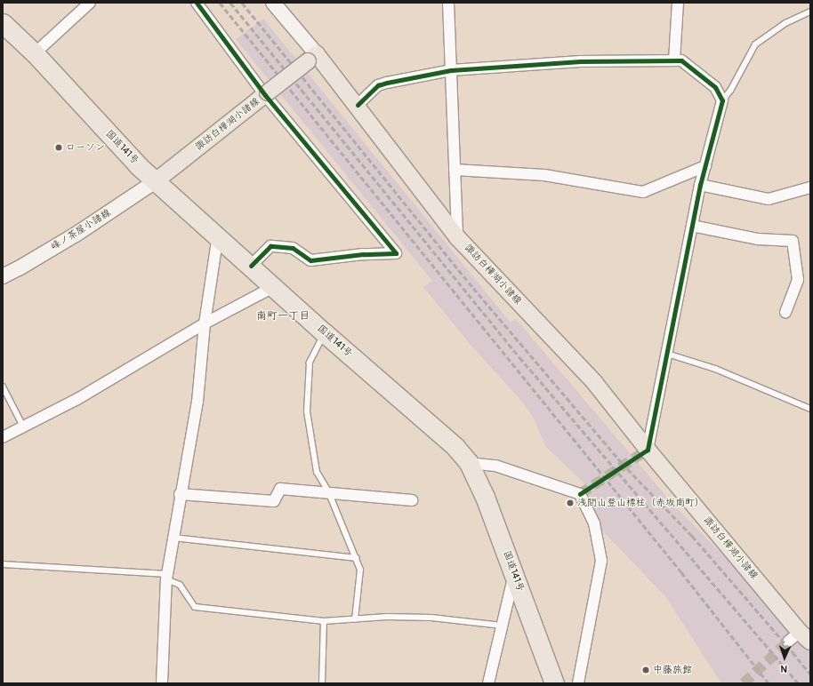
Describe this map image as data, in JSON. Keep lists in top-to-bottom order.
{
  "streets": {
    "highway": ["国道141号"],
    "main road": ["諏訪白樺湖小諸線", "峰ノ茶屋小諸線"]
  },
  "crossings": [
    ["諏訪白樺湖小諸線", "国道141号"],
    ["諏訪白樺湖小諸線", "峰ノ茶屋小諸線"],
    ["国道141号", "峰ノ茶屋小諸線"]
  ],
  "districts": ["南町一丁目"],
  "places": ["ローソン", "浅間山登山標柱（赤坂南町）", "中藤旅館"],
  "north": "bottom"
}
